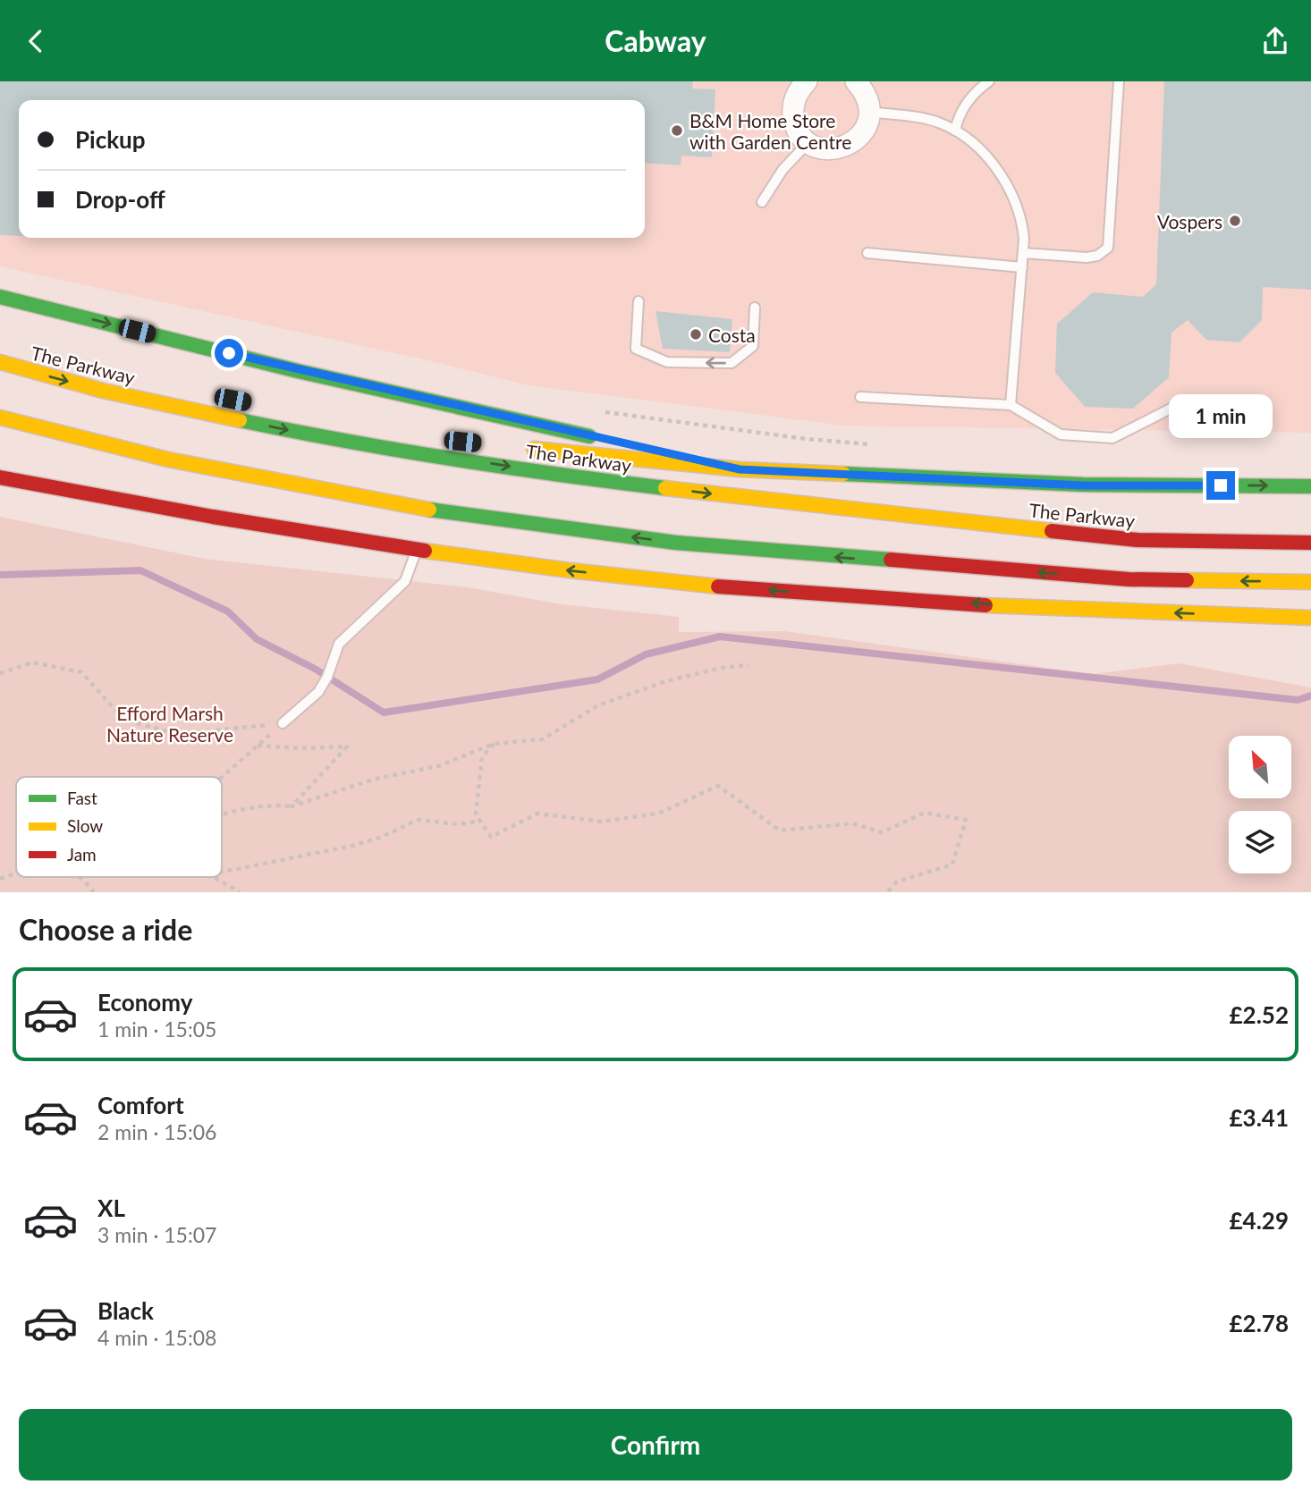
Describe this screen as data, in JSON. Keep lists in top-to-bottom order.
{
  "streets": {
    "highway": ["The Parkway"]
  },
  "parks": ["Efford Marsh Nature Reserve"],
  "places": ["B&M Home Store with Garden Centre", "Vospers", "Costa"],
  "legend": ["Fast", "Slow", "Jam"],
  "north": "top left",
  "page": {
    "header": "Cabway",
    "banner": ["Pickup", "Drop-off"],
    "bubble": "1 min",
    "heading": "Choose a ride",
    "list": [
      {
        "name": "Economy",
        "note": "1 min · 15:05",
        "value": "£2.52"
      },
      {
        "name": "Comfort",
        "note": "2 min · 15:06",
        "value": "£3.41"
      },
      {
        "name": "XL",
        "note": "3 min · 15:07",
        "value": "£4.29"
      },
      {
        "name": "Black",
        "note": "4 min · 15:08",
        "value": "£2.78"
      }
    ],
    "buttons": "Confirm"
  }
}
